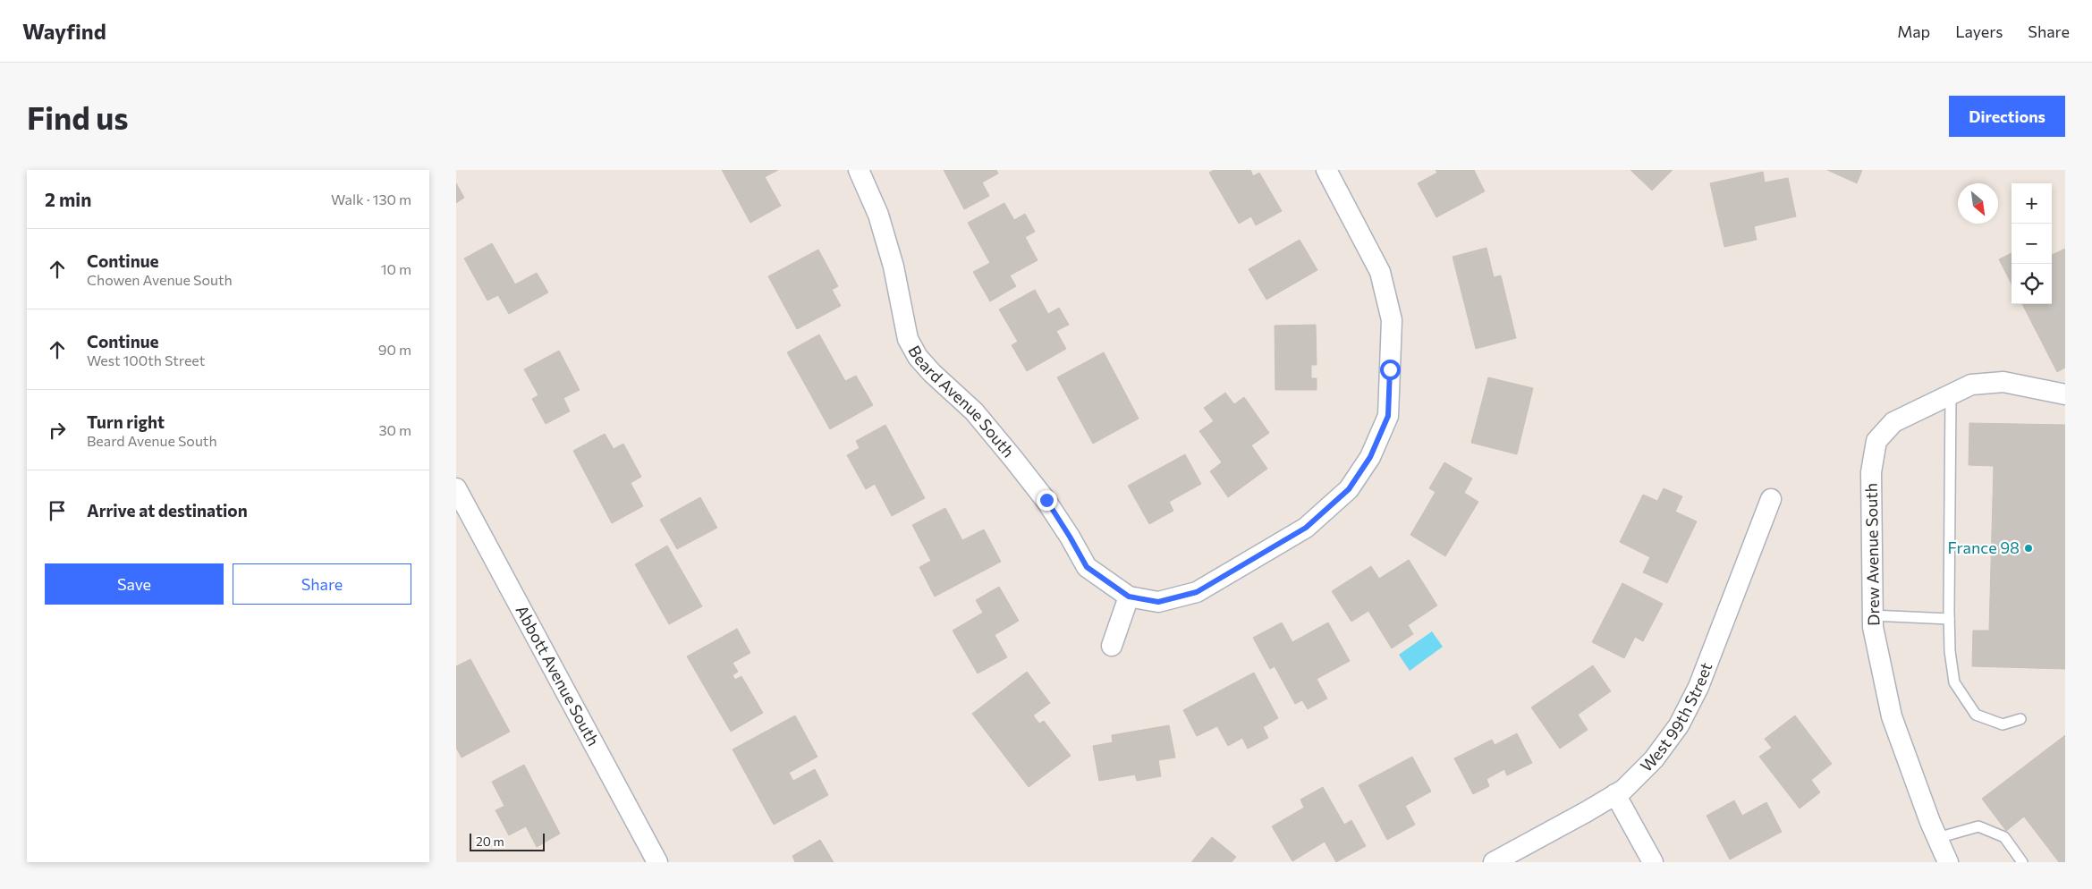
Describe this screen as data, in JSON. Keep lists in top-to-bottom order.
{
  "streets": {
    "street": [
      "Beard Avenue South",
      "Drew Avenue South",
      "Abbott Avenue South",
      "West 99th Street"
    ]
  },
  "places": ["France 98"],
  "scale_bar": "20 m",
  "north": "bottom right",
  "page": {
    "header": "Wayfind",
    "nav": ["Map", "Layers", "Share"],
    "buttons": [
      "Directions",
      ["Save", "Share"]
    ],
    "title": "Find us",
    "heading": ["2 min", "Walk · 130 m"],
    "map_buttons": ["+", "−"],
    "list": [
      ["Continue", "Chowen Avenue South", "10 m"],
      ["Continue", "West 100th Street", "90 m"],
      ["Turn right", "Beard Avenue South", "30 m"],
      "Arrive at destination"
    ],
    "scale": "20 m"
  }
}
